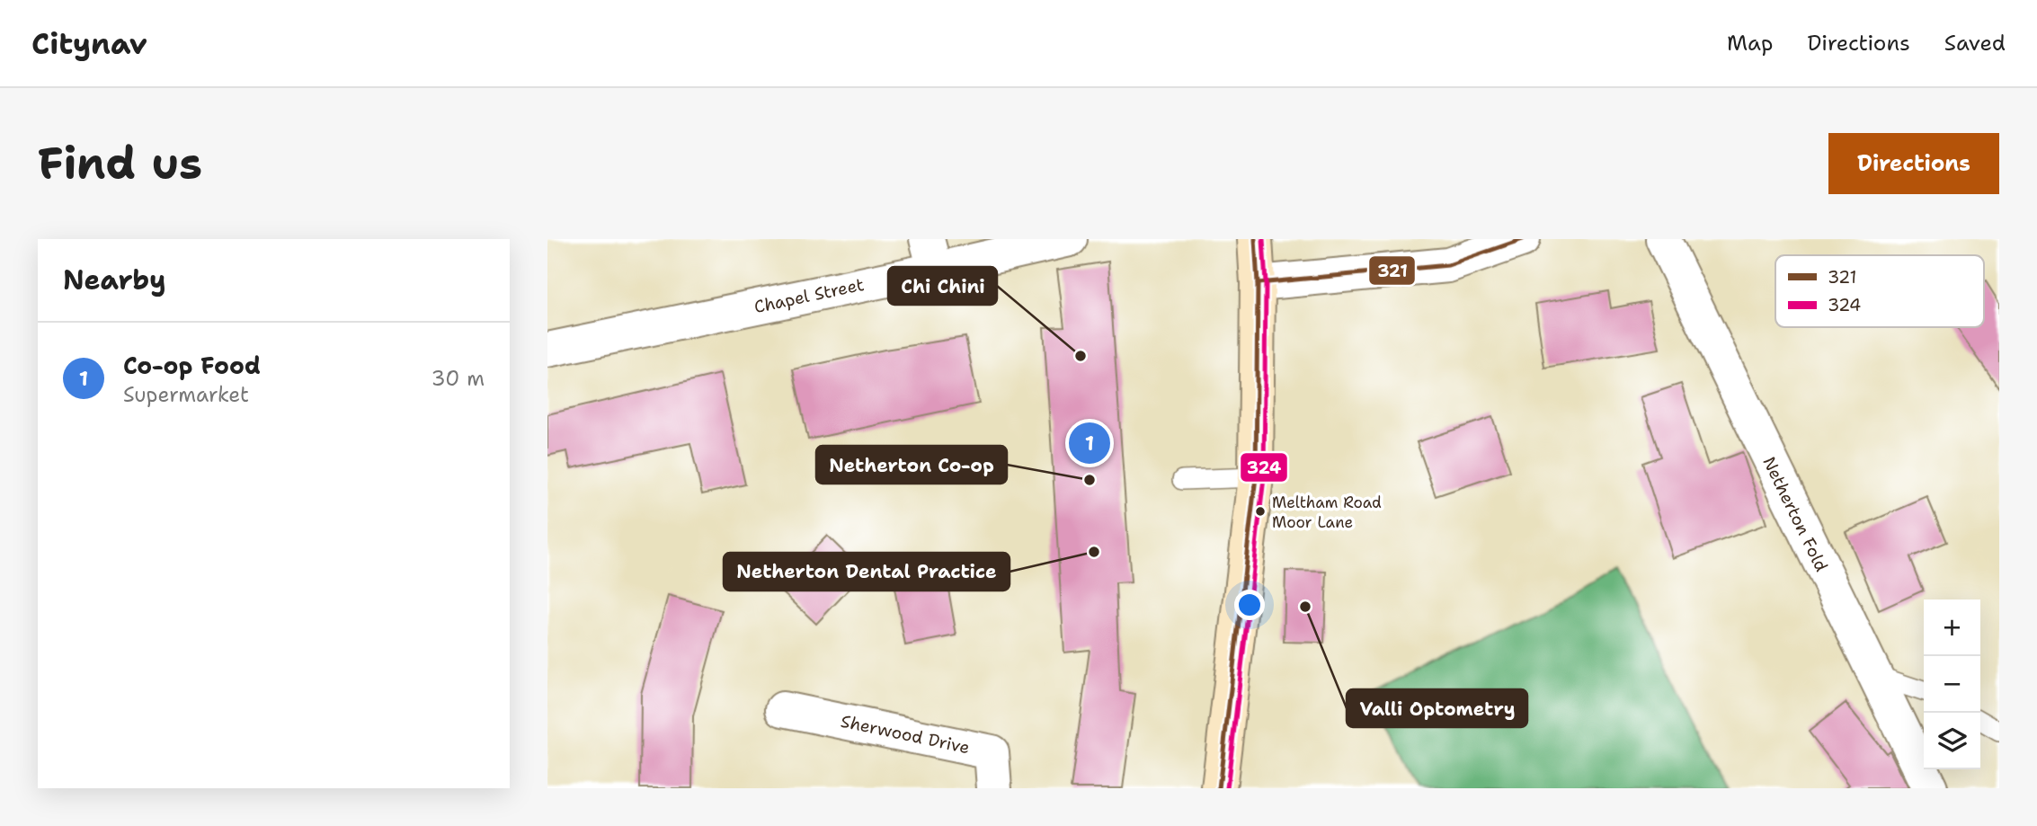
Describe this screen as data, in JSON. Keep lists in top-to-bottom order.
{
  "streets": {
    "street": ["Chapel Street", "Netherton Fold", "Sherwood Drive"]
  },
  "places": [
    "Chi Chini",
    "Netherton Co-op",
    "Meltham Road Moor Lane",
    "Netherton Dental Practice",
    "Valli Optometry"
  ],
  "lines": ["transit line 321", "transit line 324"],
  "legend": ["321", "324"],
  "page": {
    "header": "Citynav",
    "nav": ["Map", "Directions", "Saved"],
    "buttons": "Directions",
    "title": "Find us",
    "heading": "Nearby",
    "list": [
      {
        "mark": "1",
        "name": "Co-op Food",
        "note": "Supermarket",
        "value": "30 m"
      }
    ],
    "pins": "1",
    "map_buttons": ["+", "−"]
  }
}
